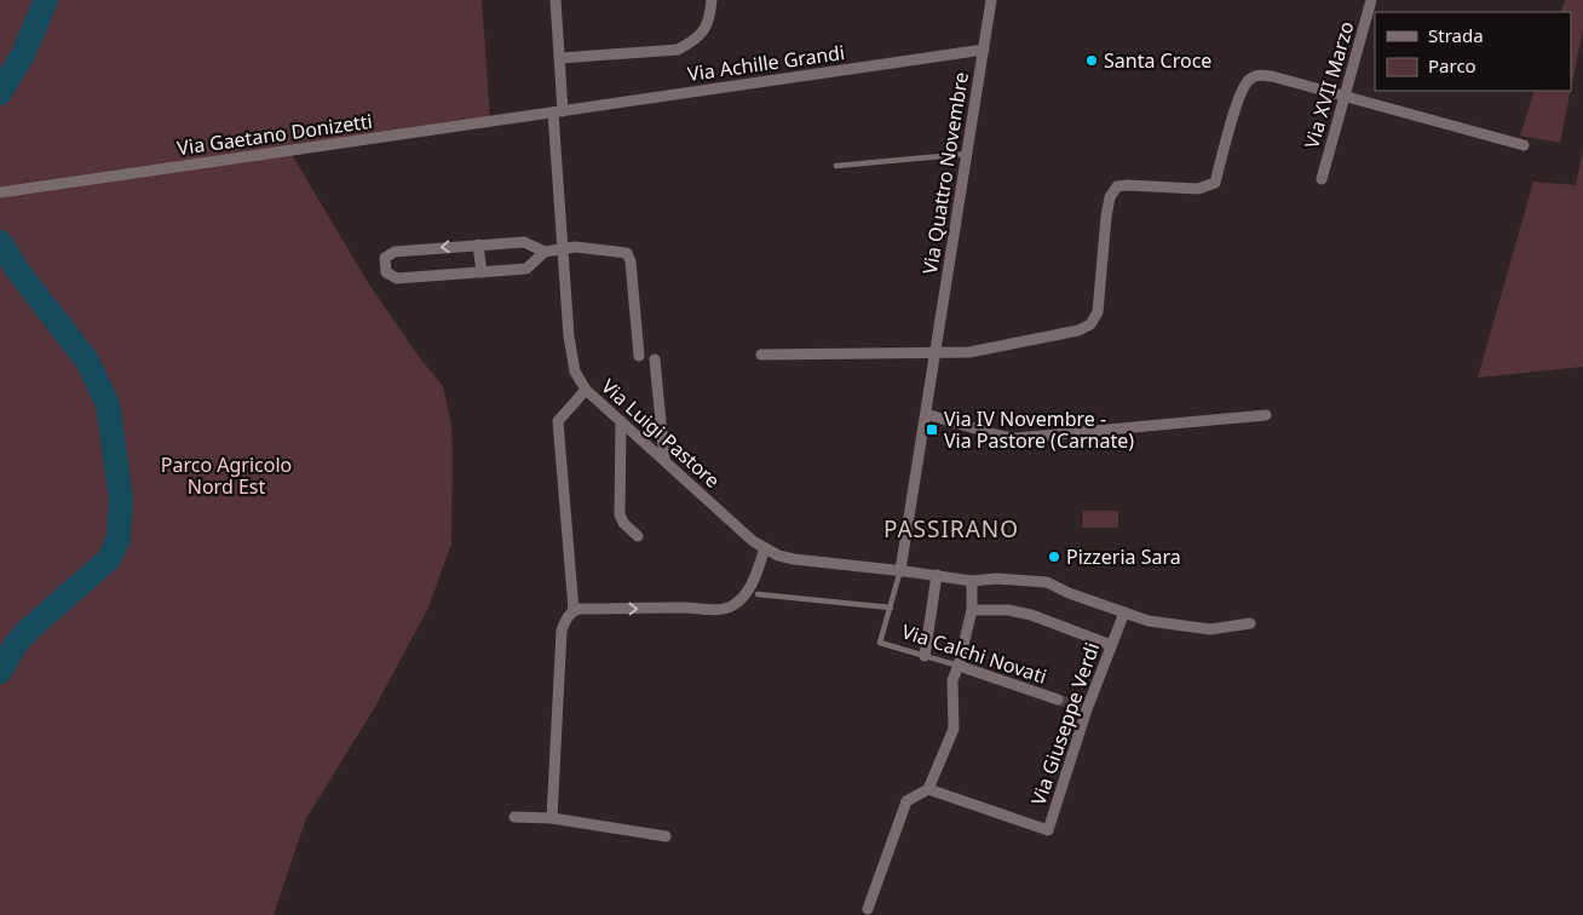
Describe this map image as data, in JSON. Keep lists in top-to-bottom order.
{
  "streets": {
    "street": [
      "Via Achille Grandi",
      "Via XVII Marzo",
      "Via Gaetano Donizetti",
      "Via Quattro Novembre",
      "Via Luigi Pastore",
      "Via Calchi Novati",
      "Via Giuseppe Verdi"
    ]
  },
  "crossings": [
    ["Via Achille Grandi", "Via Gaetano Donizetti"],
    ["Via Achille Grandi", "Via Quattro Novembre"],
    ["Via Achille Grandi", "Via Luigi Pastore"],
    ["Via Gaetano Donizetti", "Via Luigi Pastore"],
    ["Via Quattro Novembre", "Via Luigi Pastore"],
    ["Via Quattro Novembre", "Via Calchi Novati"]
  ],
  "districts": ["PASSIRANO"],
  "parks": ["Parco Agricolo Nord Est"],
  "places": {
    "other": ["Santa Croce", "Pizzeria Sara"],
    "transit": ["Via IV Novembre - Via Pastore (Carnate)"]
  },
  "legend": ["Strada", "Parco"]
}
